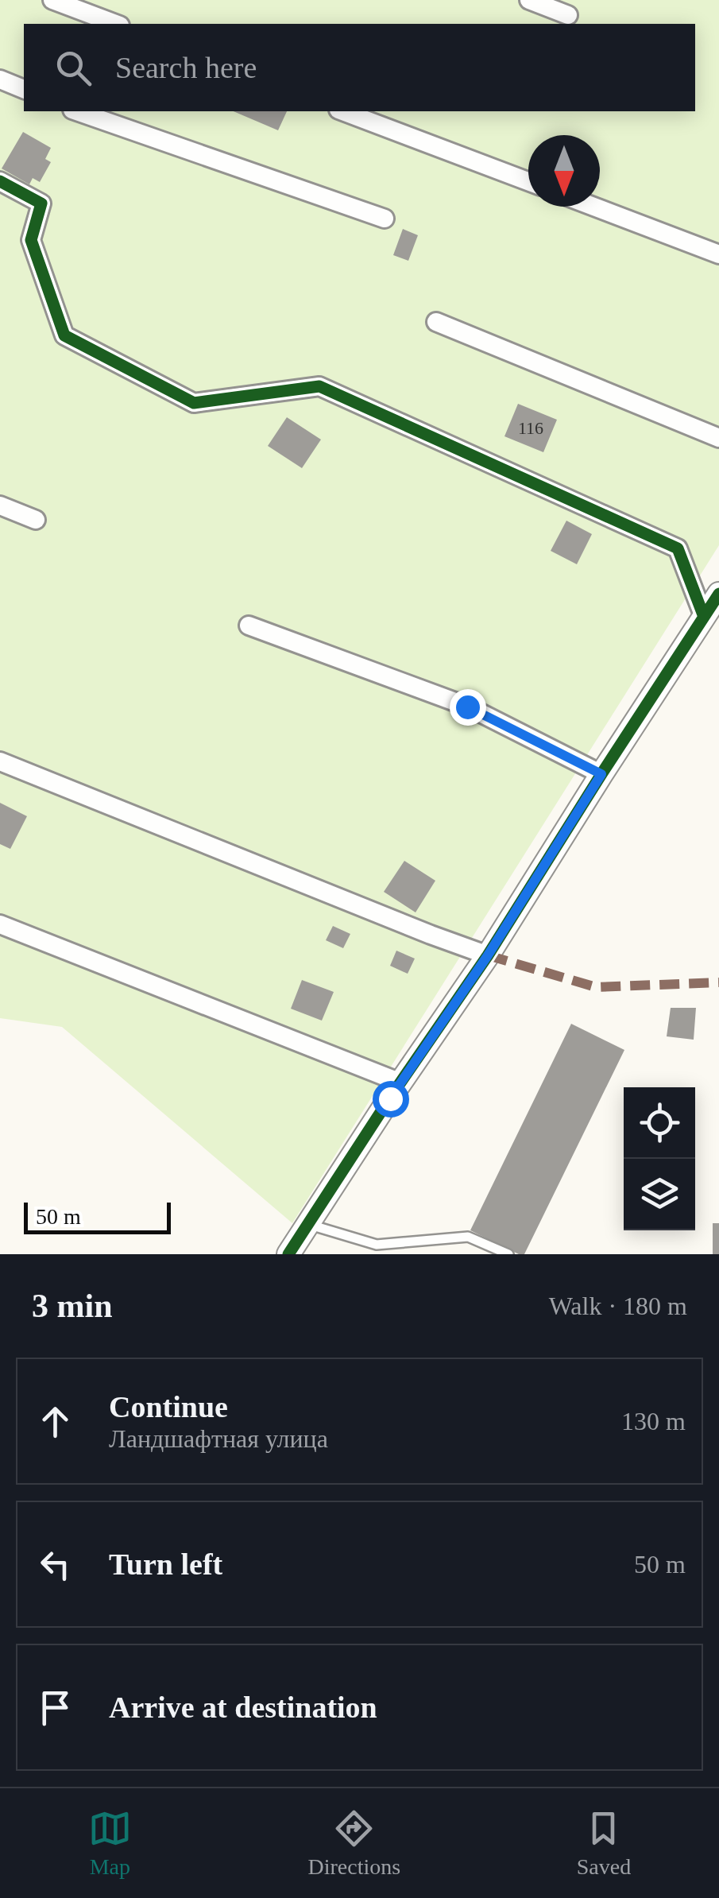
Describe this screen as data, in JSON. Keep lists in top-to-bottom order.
{
  "house_numbers": ["116"],
  "scale_bar": "50 m",
  "north": "bottom",
  "page": {
    "search": "Search here",
    "scale": "50 m",
    "heading": ["3 min", "Walk · 180 m"],
    "list": [
      ["Continue", "Ландшафтная улица", "130 m"],
      ["Turn left", "50 m"],
      "Arrive at destination"
    ],
    "nav": ["Map", "Directions", "Saved"]
  }
}
